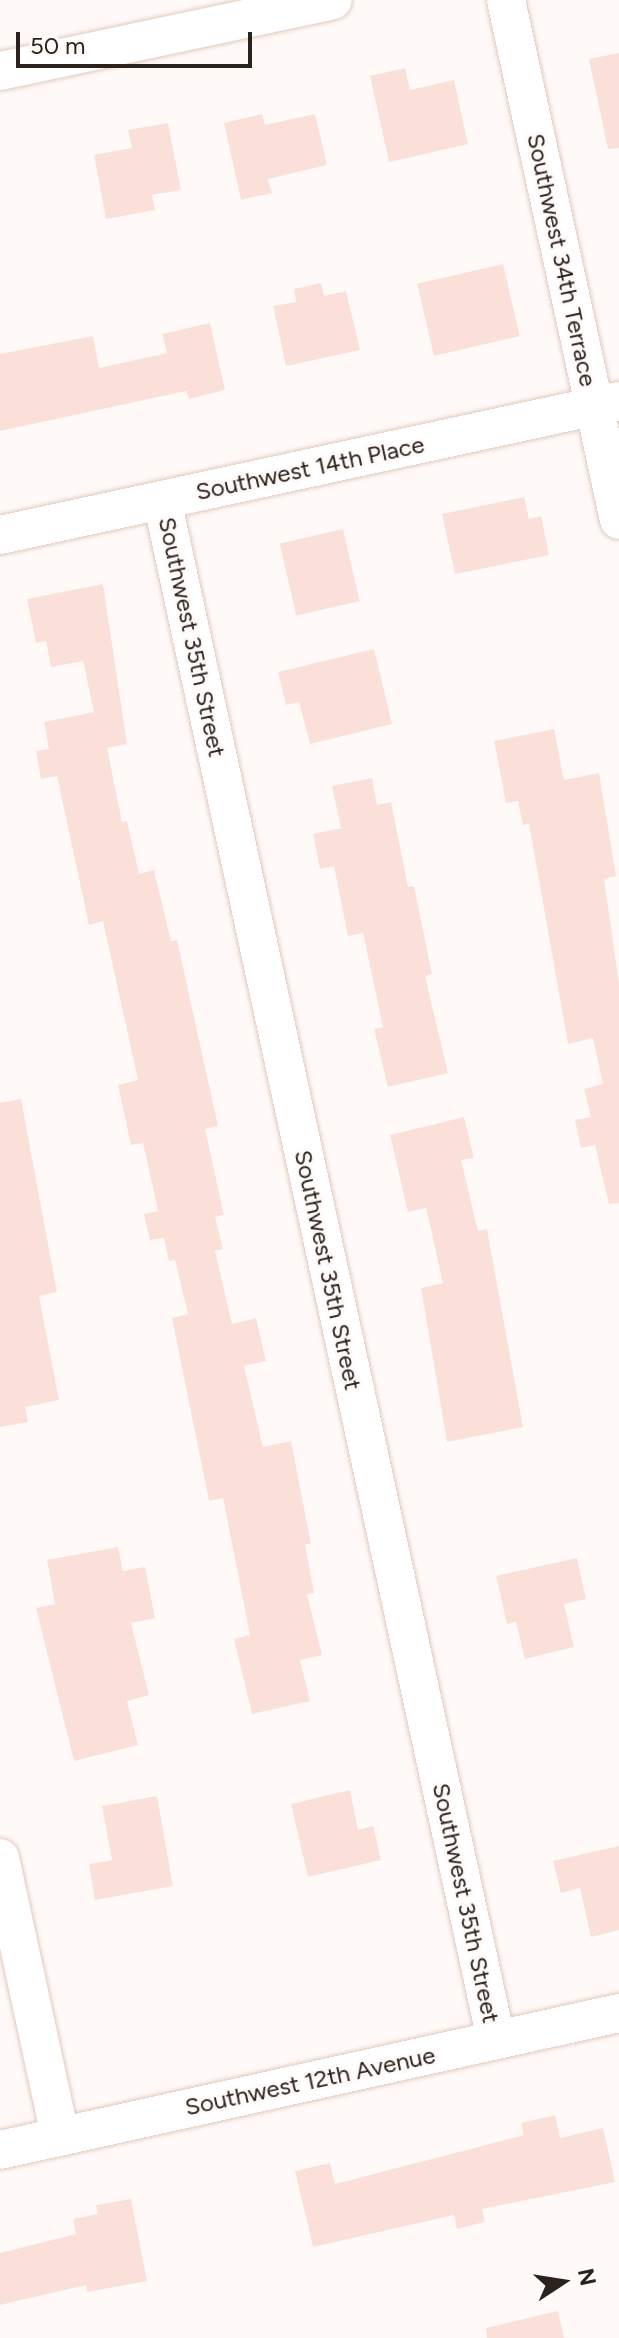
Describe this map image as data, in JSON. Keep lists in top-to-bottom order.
{
  "streets": {
    "street": [
      "Southwest 34th Terrace",
      "Southwest 14th Place",
      "Southwest 35th Street",
      "Southwest 12th Avenue"
    ]
  },
  "crossings": [
    ["Southwest 34th Terrace", "Southwest 14th Place"],
    ["Southwest 14th Place", "Southwest 35th Street"],
    ["Southwest 35th Street", "Southwest 12th Avenue"]
  ],
  "scale_bar": "50 m",
  "north": "right"
}
